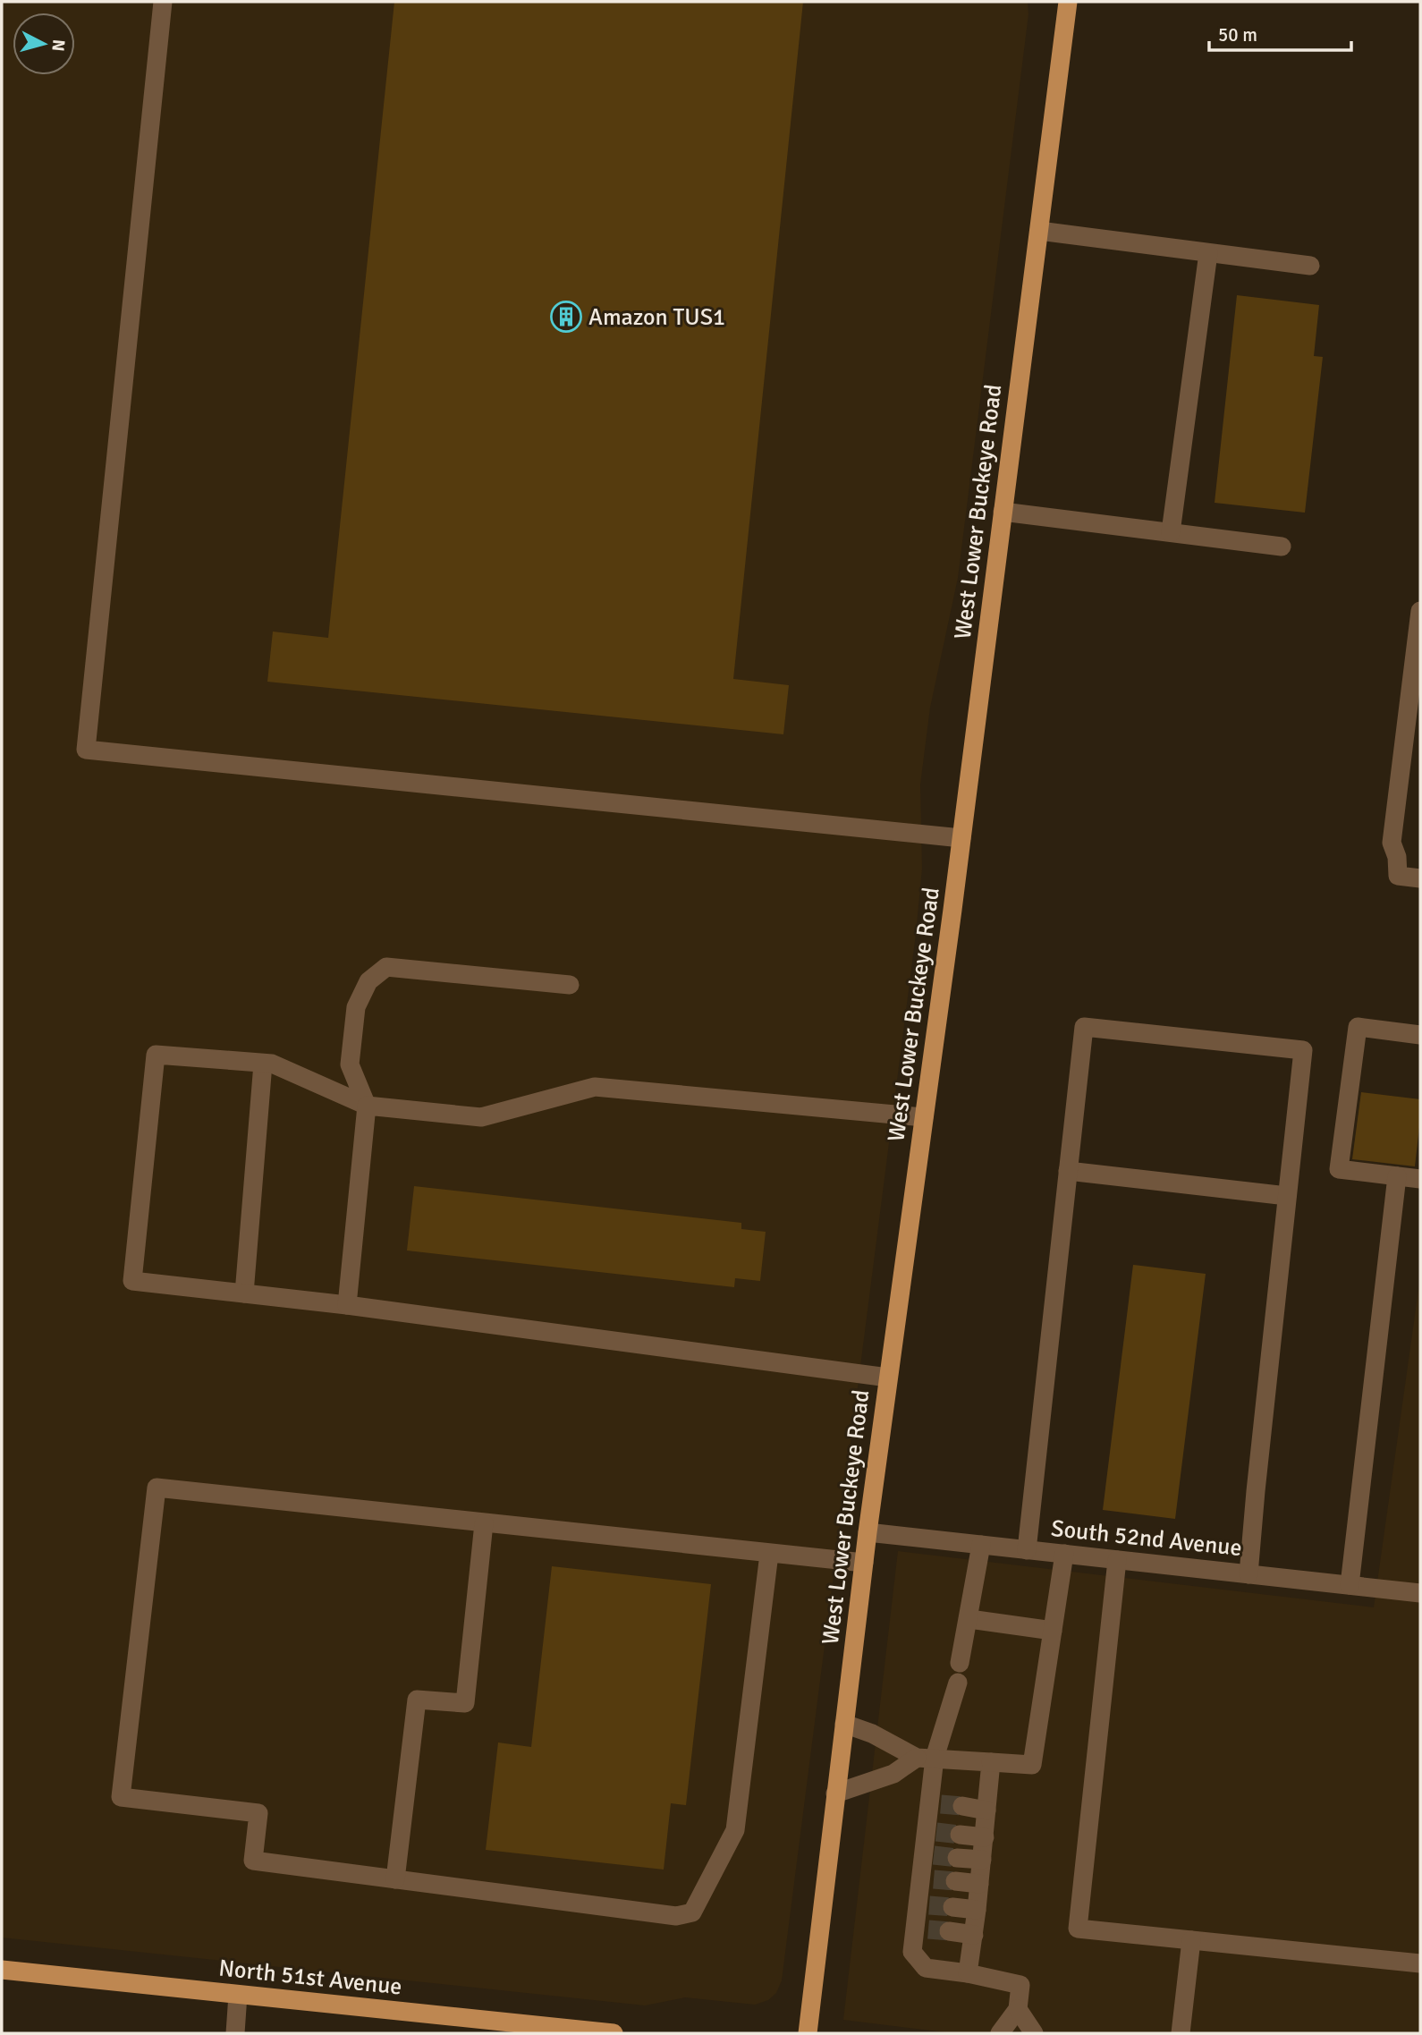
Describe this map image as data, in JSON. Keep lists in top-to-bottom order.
{
  "streets": {
    "main road": ["West Lower Buckeye Road", "North 51st Avenue"],
    "street": ["South 52nd Avenue"]
  },
  "crossings": [
    ["West Lower Buckeye Road", "South 52nd Avenue"]
  ],
  "places": {
    "building": ["Amazon TUS1"]
  },
  "scale_bar": "50 m",
  "north": "right"
}
